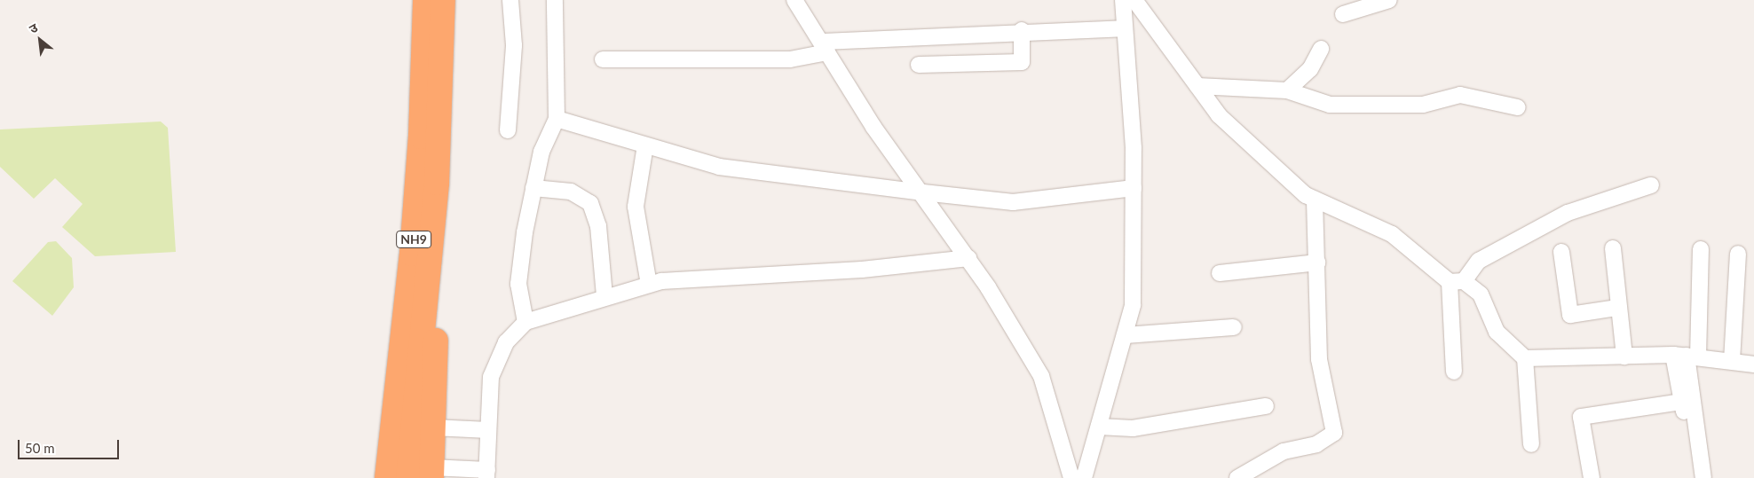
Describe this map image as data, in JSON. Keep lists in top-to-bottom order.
{
  "streets": {
    "highway": ["NH9"]
  },
  "scale_bar": "50 m",
  "north": "top left"
}
